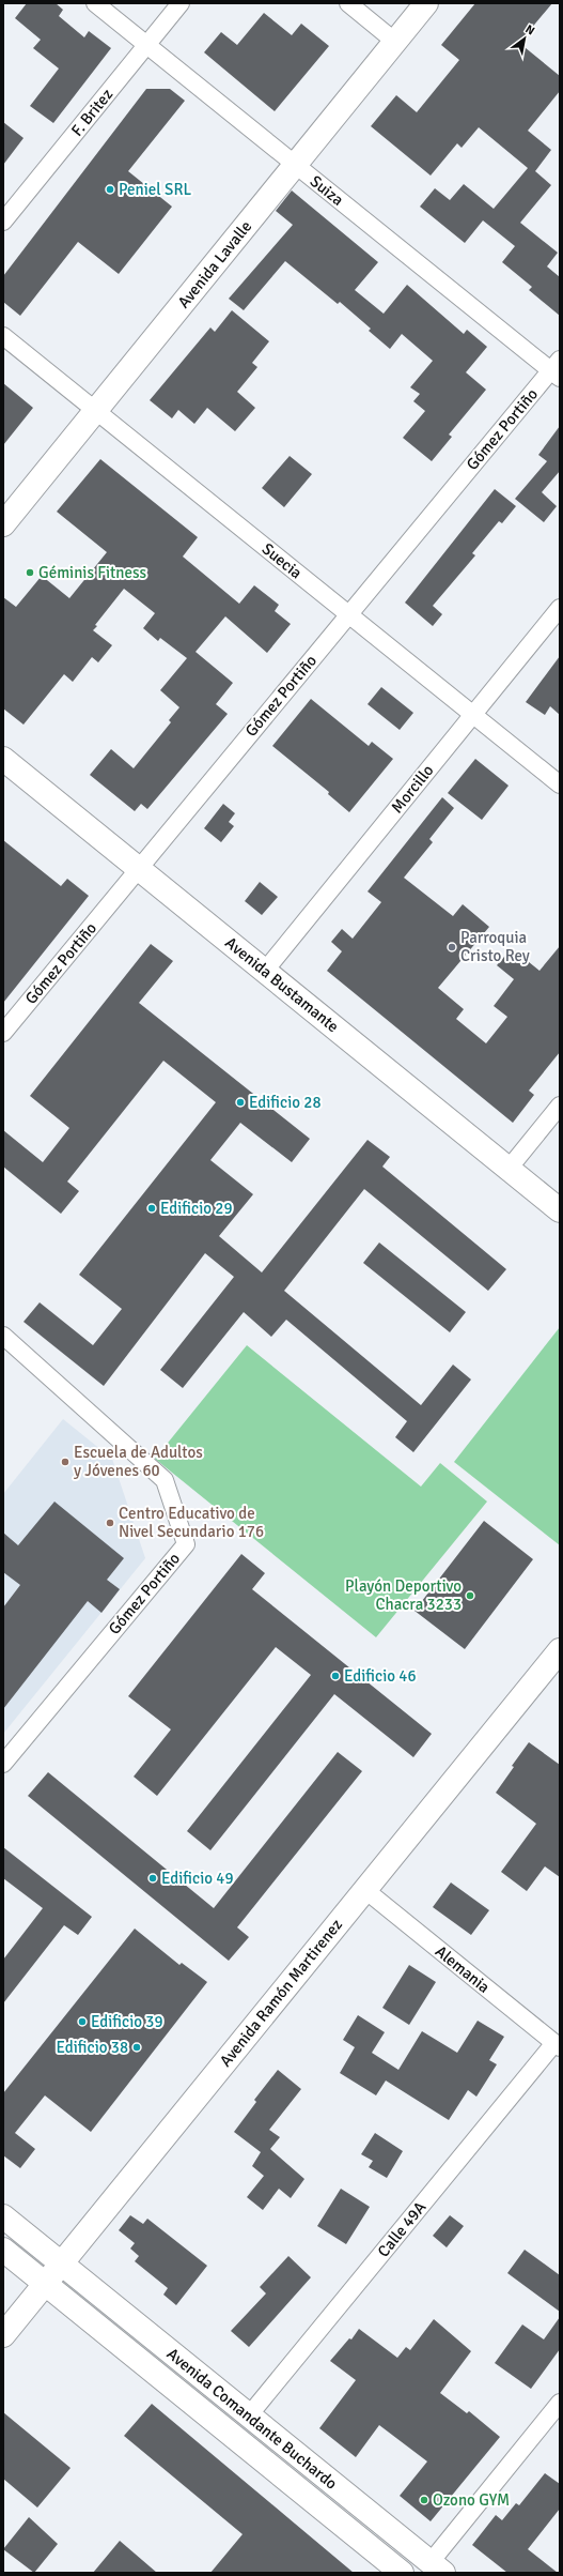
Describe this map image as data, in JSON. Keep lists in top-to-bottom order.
{
  "streets": {
    "main road": [
      "Avenida Lavalle",
      "Avenida Bustamante",
      "Avenida Ramón Martirenez",
      "Avenida Comandante Buchardo"
    ],
    "street": [
      "F. Britez",
      "Suiza",
      "Gómez Portiño",
      "Suecia",
      "Morcillo",
      "Alemania",
      "Calle 49A"
    ]
  },
  "crossings": [
    ["F. Britez", "Suiza"],
    ["Suiza", "Avenida Lavalle"],
    ["Suiza", "Gómez Portiño"],
    ["Avenida Lavalle", "Suecia"],
    ["Gómez Portiño", "Suecia"],
    ["Gómez Portiño", "Avenida Bustamante"],
    ["Suecia", "Morcillo"],
    ["Morcillo", "Avenida Bustamante"],
    ["Alemania", "Avenida Ramón Martirenez"],
    ["Alemania", "Calle 49A"],
    ["Avenida Ramón Martirenez", "Avenida Comandante Buchardo"],
    ["Calle 49A", "Avenida Comandante Buchardo"]
  ],
  "places": [
    "Peniel SRL",
    "Géminis Fitness",
    "Parroquia Cristo Rey",
    "Edificio 28",
    "Edificio 29",
    "Escuela de Adultos y Jóvenes 60",
    "Centro Educativo de Nivel Secundario 176",
    "Playón Deportivo Chacra 3233",
    "Edificio 46",
    "Edificio 49",
    "Edificio 39",
    "Edificio 38",
    "Ozono GYM"
  ],
  "north": "top right"
}
